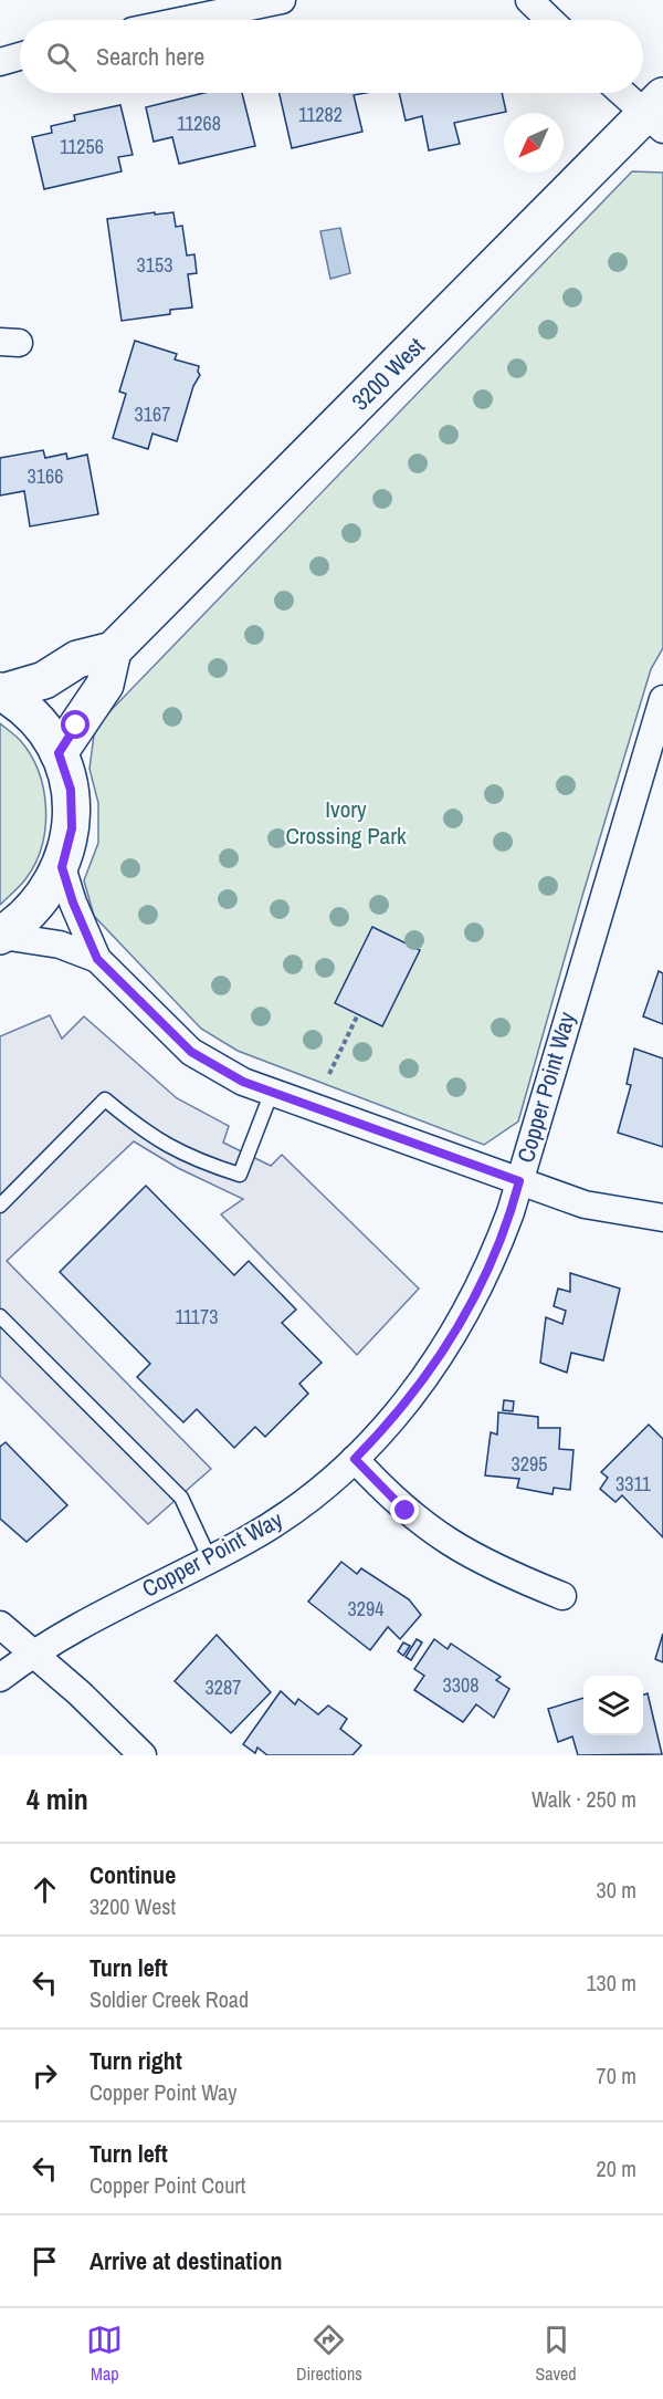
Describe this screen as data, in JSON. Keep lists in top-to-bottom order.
{
  "streets": {
    "street": ["3200 West", "Copper Point Way"]
  },
  "parks": ["Ivory Crossing Park"],
  "house_numbers": [
    "11282",
    "11268",
    "11256",
    "3153",
    "3167",
    "3166",
    "11173",
    "3295",
    "3311",
    "3294",
    "3308",
    "3287"
  ],
  "north": "bottom left",
  "page": {
    "search": "Search here",
    "heading": ["4 min", "Walk · 250 m"],
    "list": [
      ["Continue", "3200 West", "30 m"],
      ["Turn left", "Soldier Creek Road", "130 m"],
      ["Turn right", "Copper Point Way", "70 m"],
      ["Turn left", "Copper Point Court", "20 m"],
      "Arrive at destination"
    ],
    "nav": ["Map", "Directions", "Saved"]
  }
}
